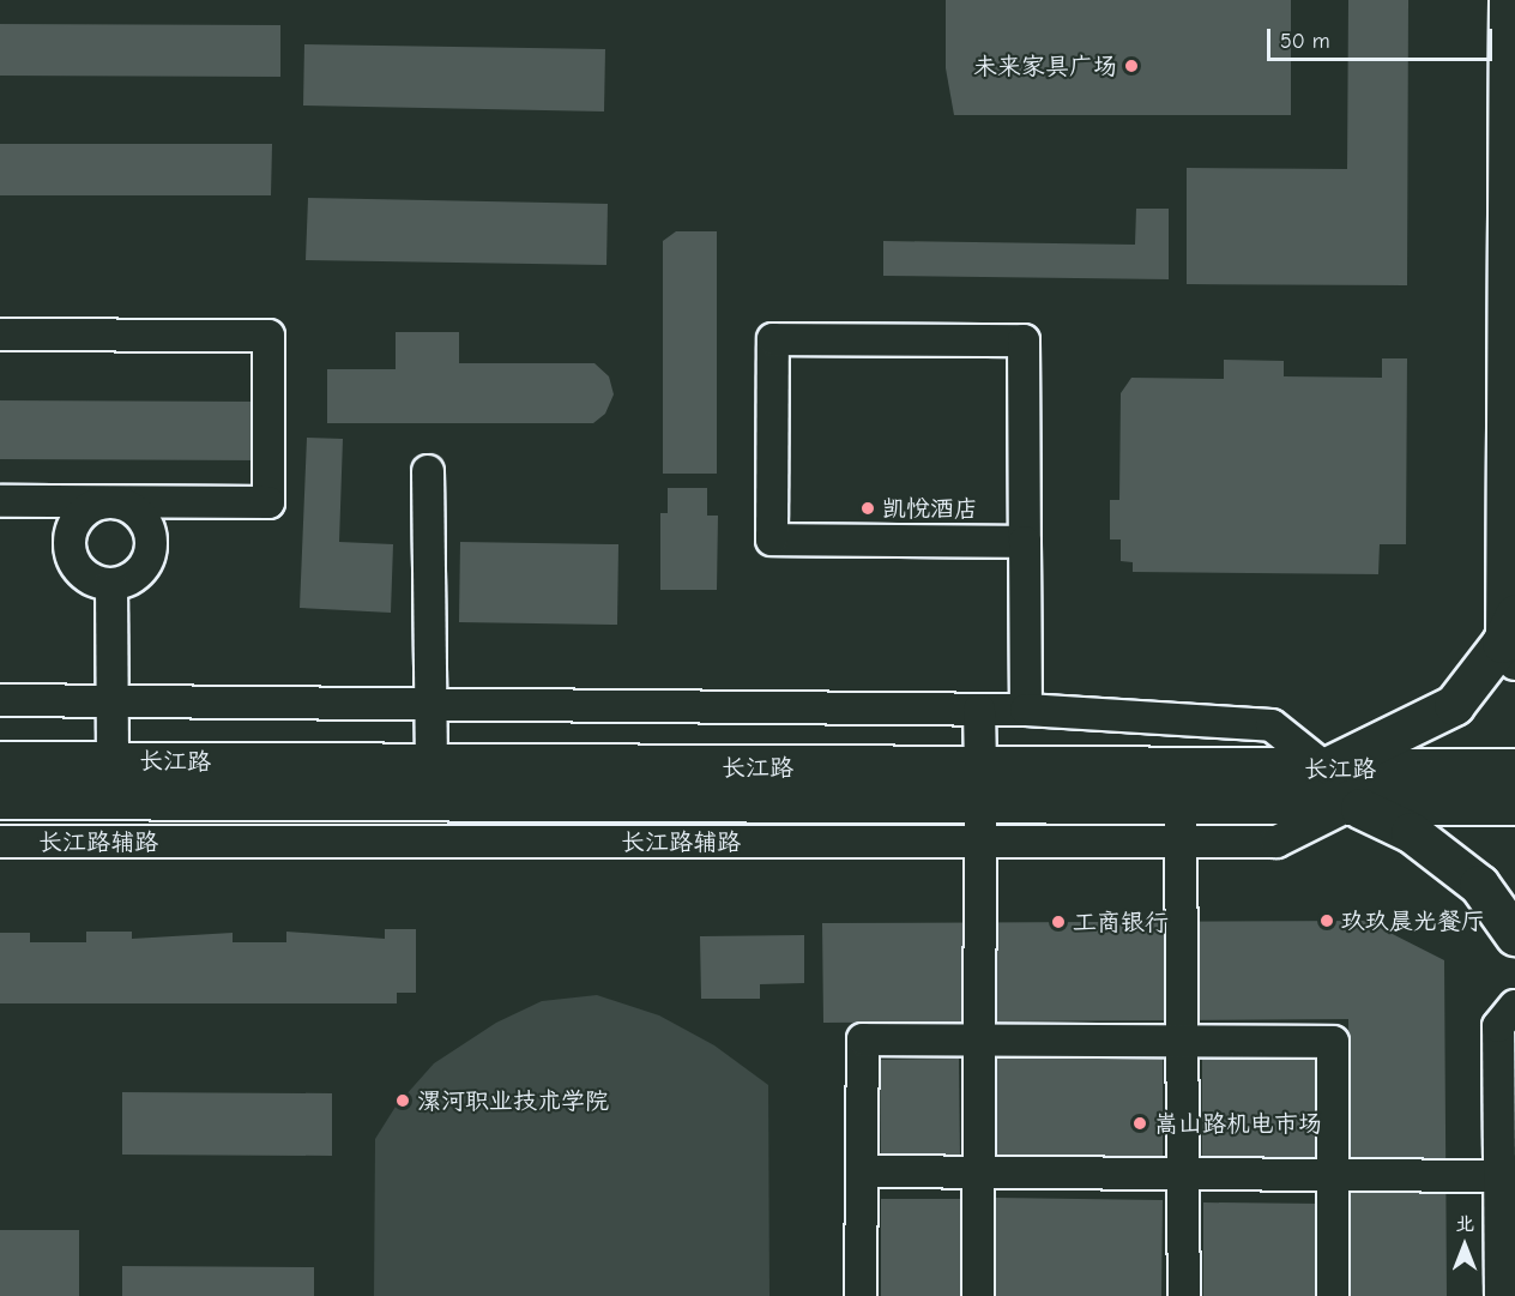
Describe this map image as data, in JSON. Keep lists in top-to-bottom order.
{
  "streets": {
    "main road": ["长江路"],
    "street": ["长江路辅路"]
  },
  "crossings": [
    ["长江路", "长江路辅路"]
  ],
  "places": [
    "未来家具广场",
    "凯悦酒店",
    "玖玖晨光餐厅",
    "工商银行",
    "漯河职业技术学院",
    "嵩山路机电市场"
  ],
  "scale_bar": "50 m",
  "north": "top"
}
